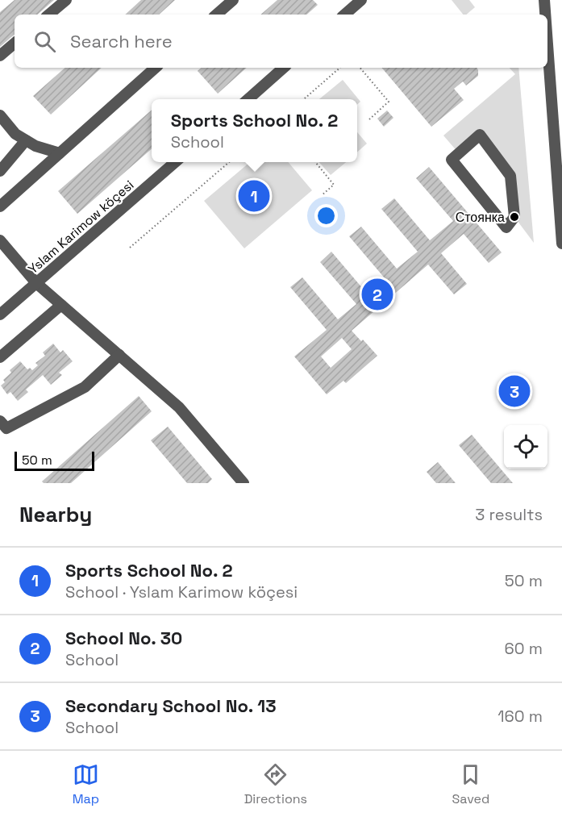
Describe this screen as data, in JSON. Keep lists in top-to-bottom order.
{
  "streets": {
    "street": ["Yslam Karimow köçesi"]
  },
  "places": ["Стоянка"],
  "scale_bar": "50 m",
  "page": {
    "search": "Search here",
    "popup": ["Sports School No. 2", "School"],
    "pins": ["1", "2", "3"],
    "scale": "50 m",
    "heading": ["Nearby", "3 results"],
    "list": [
      {
        "mark": "1",
        "name": "Sports School No. 2",
        "note": "School · Yslam Karimow köçesi",
        "value": "50 m"
      },
      {
        "mark": "2",
        "name": "School No. 30",
        "note": "School",
        "value": "60 m"
      },
      {
        "mark": "3",
        "name": "Secondary School No. 13",
        "note": "School",
        "value": "160 m"
      }
    ],
    "nav": ["Map", "Directions", "Saved"]
  }
}
